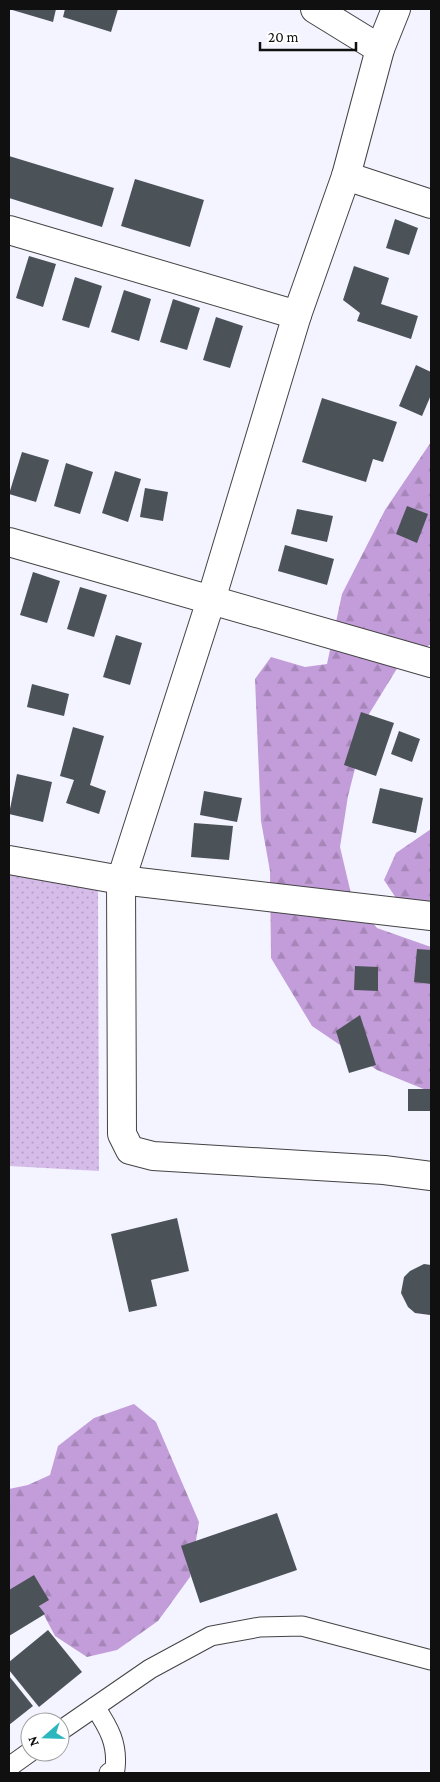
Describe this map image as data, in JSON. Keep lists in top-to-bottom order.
{
  "scale_bar": "20 m",
  "north": "left"
}
